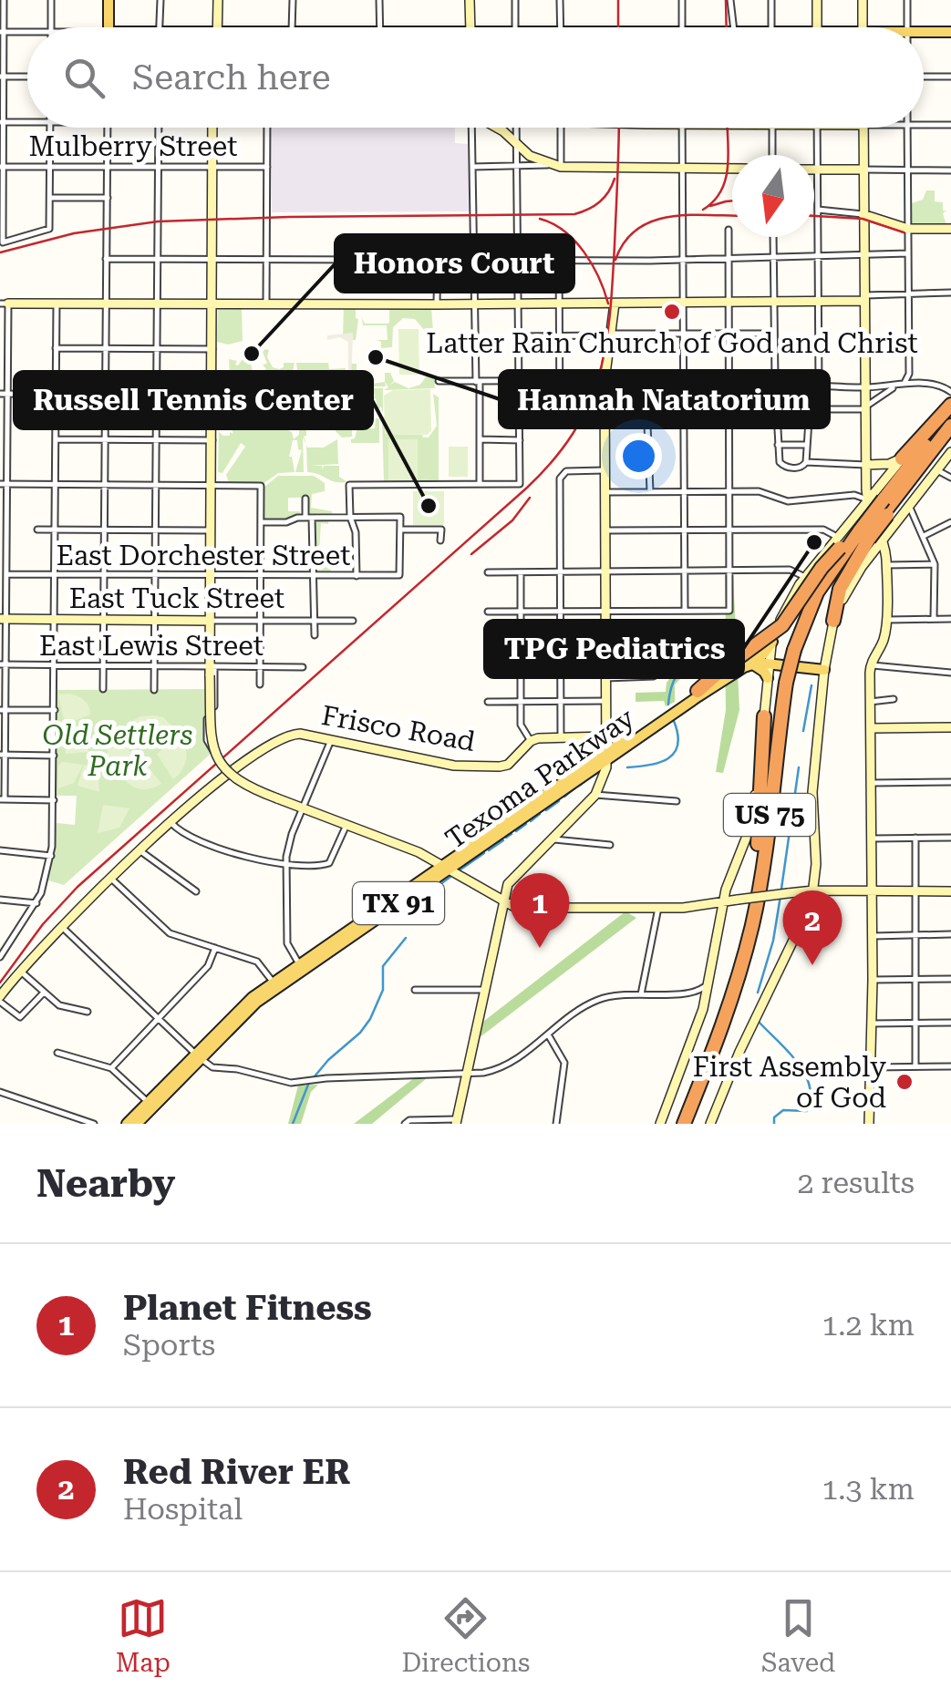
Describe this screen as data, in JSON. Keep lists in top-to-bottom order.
{
  "streets": {
    "highway": ["US 75", "TX 91"],
    "main road": ["East Tuck Street", "Frisco Road", "Texoma Parkway"],
    "street": ["Mulberry Street", "East Dorchester Street", "East Lewis Street"]
  },
  "crossings": [
    ["Texoma Parkway", "TX 91"],
    ["US 75", "TX 91"]
  ],
  "parks": ["Old Settlers Park"],
  "places": [
    "Latter Rain Church of God and Christ",
    "Honors Court",
    "Hannah Natatorium",
    "Russell Tennis Center",
    "TPG Pediatrics",
    "First Assembly of God"
  ],
  "north": "bottom",
  "page": {
    "search": "Search here",
    "pins": ["1", "2"],
    "heading": ["Nearby", "2 results"],
    "list": [
      {
        "mark": "1",
        "name": "Planet Fitness",
        "note": "Sports",
        "value": "1.2 km"
      },
      {
        "mark": "2",
        "name": "Red River ER",
        "note": "Hospital",
        "value": "1.3 km"
      }
    ],
    "nav": ["Map", "Directions", "Saved"]
  }
}
